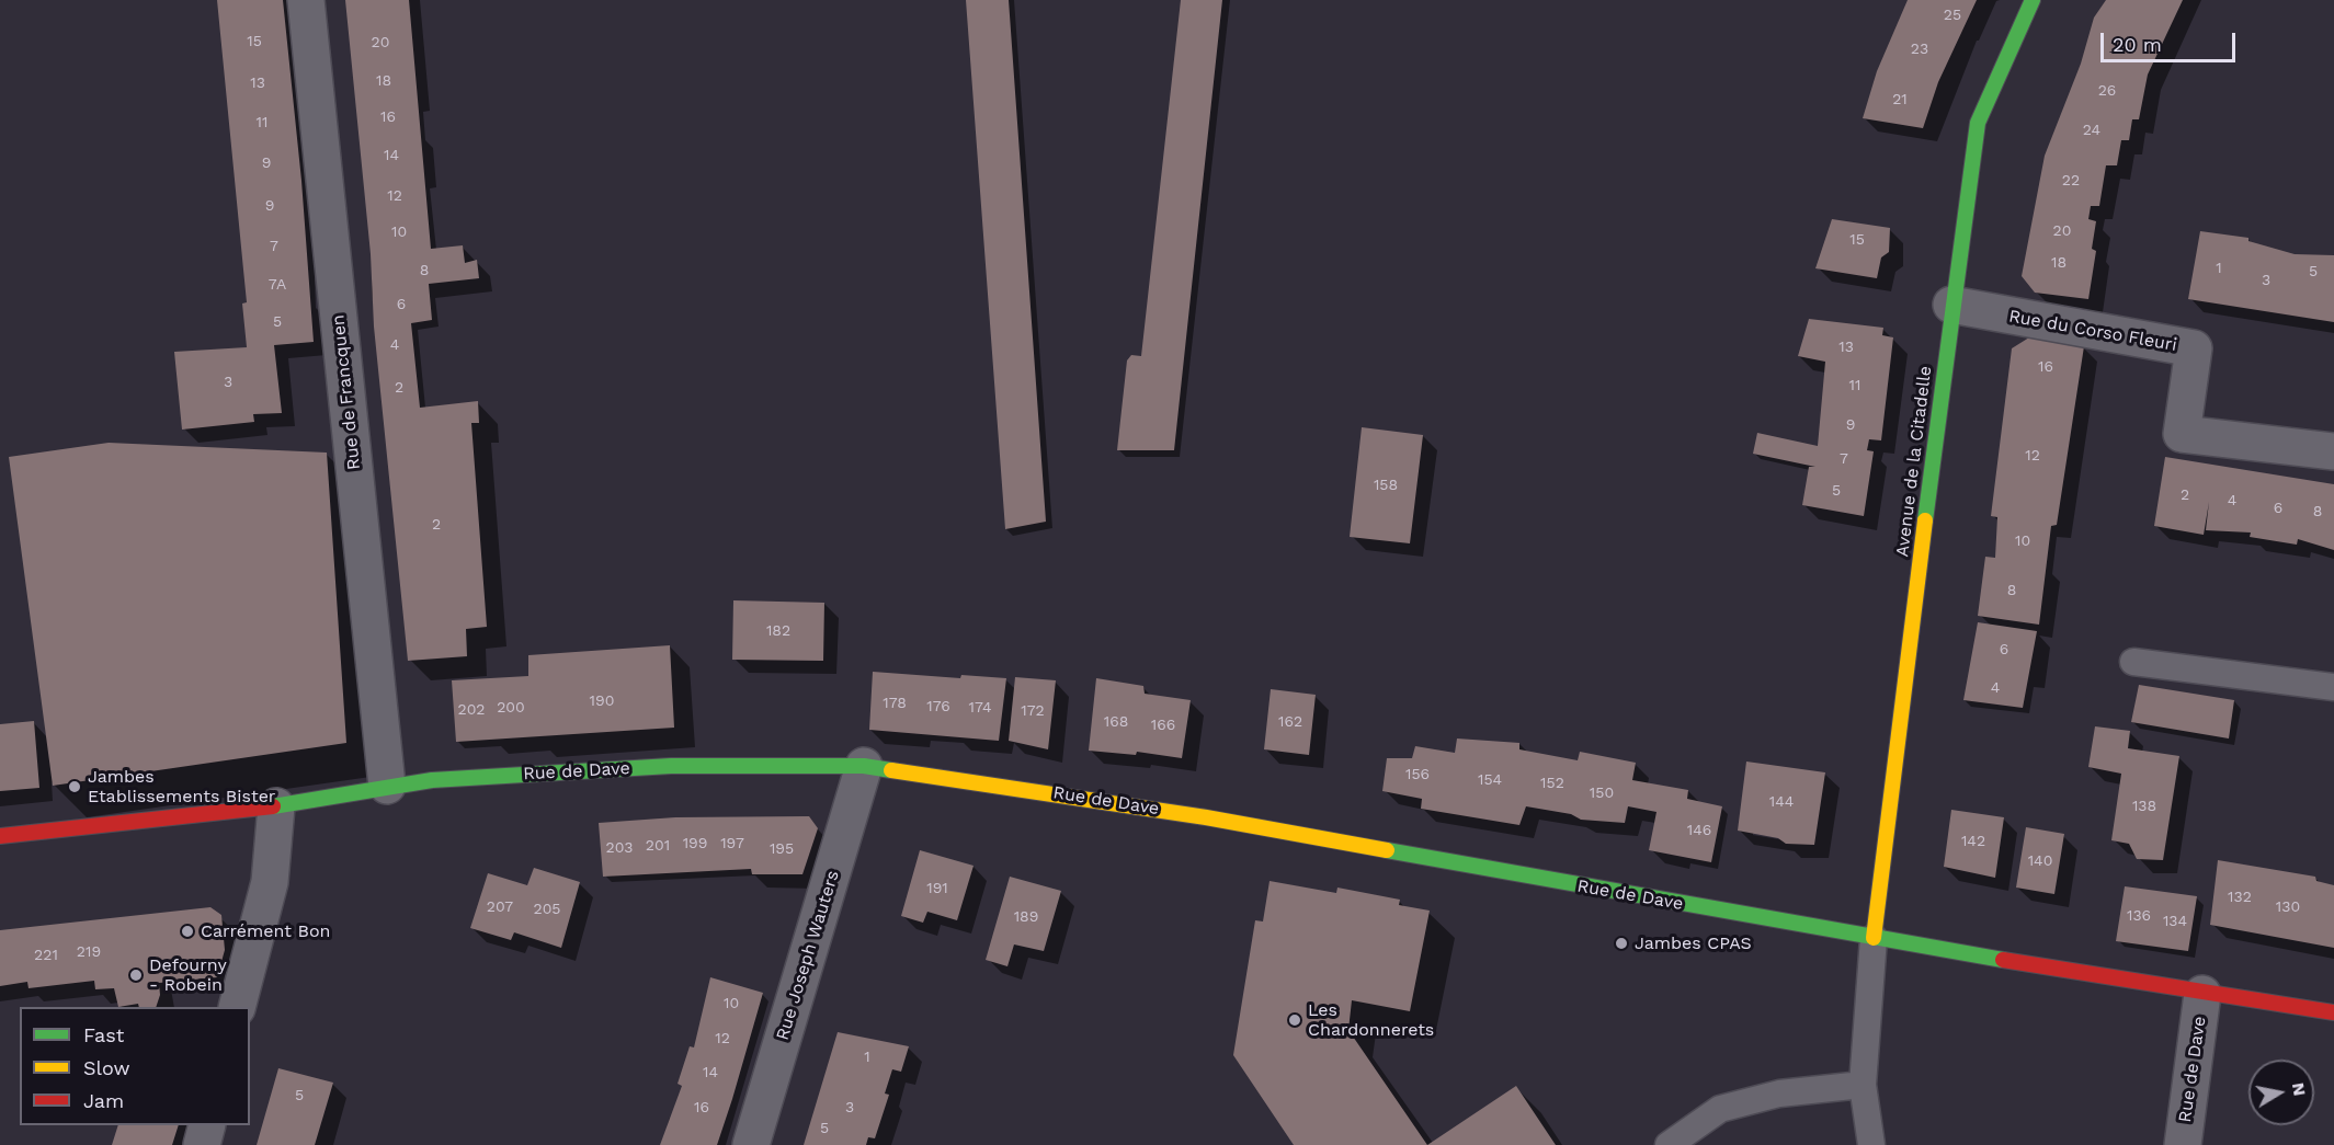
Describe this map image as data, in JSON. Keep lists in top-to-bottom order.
{
  "streets": {
    "main road": ["Avenue de la Citadelle", "Rue de Dave"],
    "street": ["Rue du Corso Fleuri", "Rue de Francquen", "Rue Joseph Wauters"]
  },
  "crossings": [
    ["Rue du Corso Fleuri", "Avenue de la Citadelle"],
    ["Rue de Francquen", "Rue de Dave"],
    ["Avenue de la Citadelle", "Rue de Dave"],
    ["Rue de Dave", "Rue Joseph Wauters"]
  ],
  "places": [
    "Jambes Etablissements Bister",
    "Carrément Bon",
    "Jambes CPAS",
    "Defourny - Robein",
    "Les Chardonnerets"
  ],
  "house_numbers": [
    "25",
    "15",
    "20",
    "23",
    "18",
    "13",
    "26",
    "21",
    "16",
    "11",
    "24",
    "14",
    "9",
    "22",
    "12",
    "9",
    "20",
    "10",
    "15",
    "7",
    "18",
    "1",
    "8",
    "5",
    "3",
    "7A",
    "6",
    "5",
    "4",
    "13",
    "16",
    "3",
    "11",
    "2",
    "9",
    "12",
    "7",
    "158",
    "5",
    "2",
    "4",
    "6",
    "8",
    "2",
    "10",
    "8",
    "182",
    "6",
    "4",
    "190",
    "178",
    "176",
    "200",
    "174",
    "202",
    "172",
    "168",
    "162",
    "166",
    "156",
    "154",
    "152",
    "150",
    "144",
    "138",
    "146",
    "142",
    "199",
    "197",
    "201",
    "203",
    "195",
    "140",
    "191",
    "132",
    "207",
    "130",
    "205",
    "136",
    "189",
    "134",
    "219",
    "221",
    "10",
    "12",
    "1",
    "14",
    "5",
    "16",
    "3",
    "5"
  ],
  "legend": ["Fast", "Slow", "Jam"],
  "scale_bar": "20 m",
  "north": "right"
}
